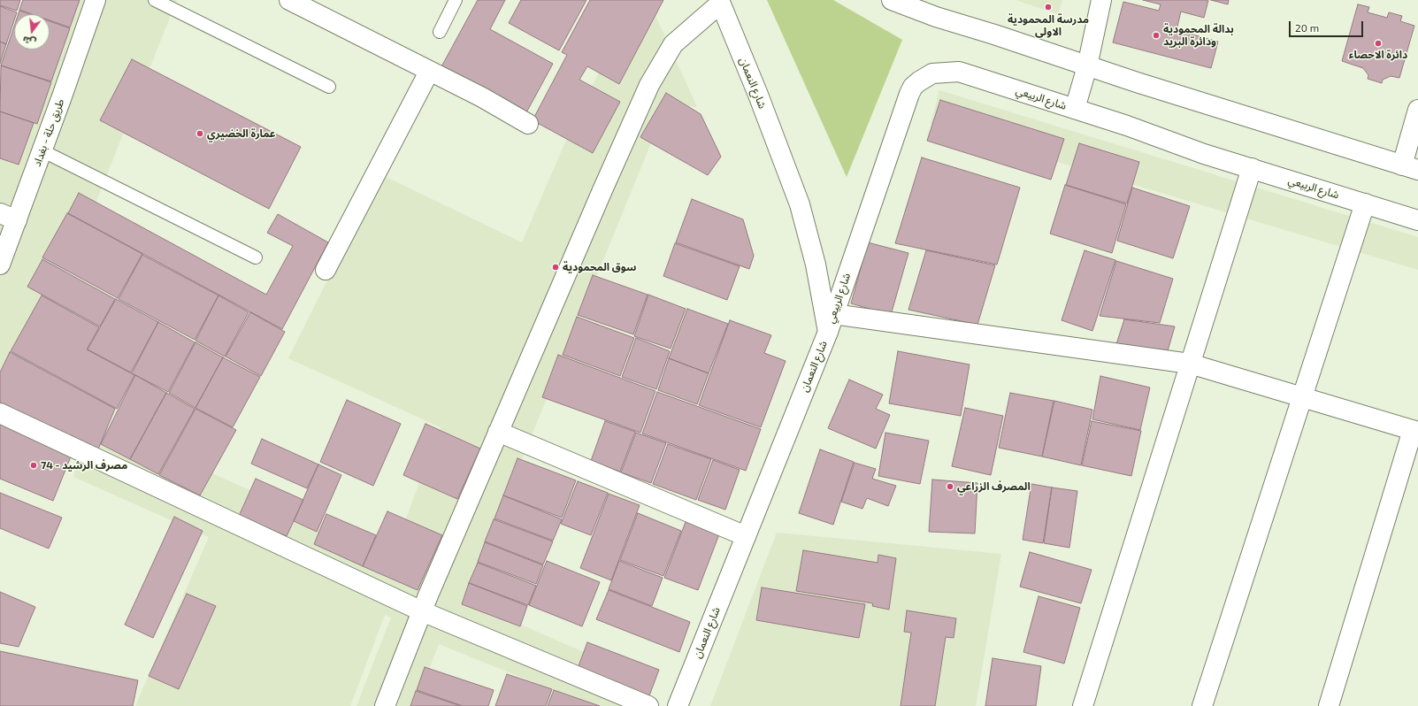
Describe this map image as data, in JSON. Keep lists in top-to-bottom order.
{
  "streets": {
    "street": ["شارع النعمان", "شارع الربيعي", "طريق حلة - بغداد"]
  },
  "crossings": [
    ["شارع النعمان", "شارع الربيعي"]
  ],
  "places": [
    "مدرسة المحمودية الاولى",
    "بدالة المحمودية ودائرة البريد",
    "دائرة الاحصاء",
    "عمارة الخضيري",
    "سوق المحمودية",
    "مصرف الرشيد - 74",
    "المصرف الزراعي"
  ],
  "scale_bar": "20 m",
  "north": "bottom"
}
